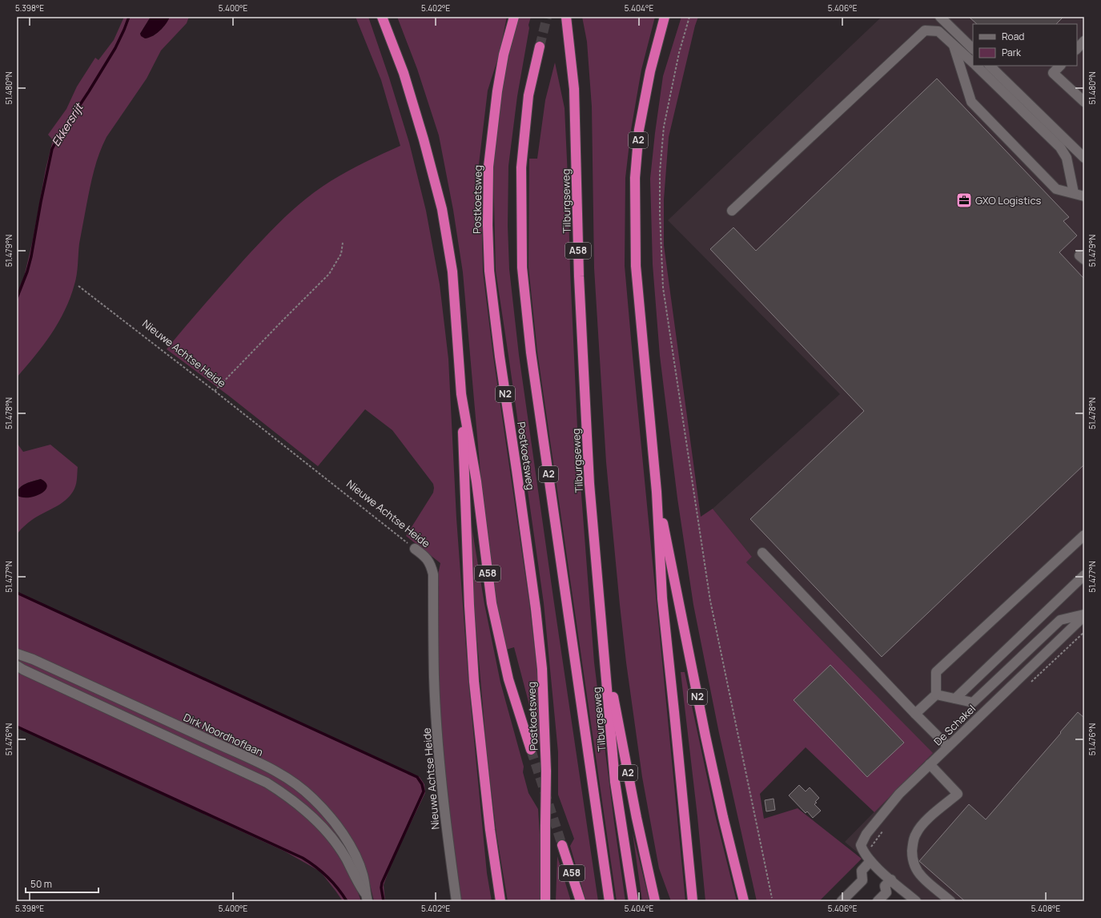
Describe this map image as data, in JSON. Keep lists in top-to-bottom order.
{
  "streets": {
    "highway": [
      "A2",
      "Postkoetsweg",
      "Tilburgseweg",
      "A58",
      "N2"
    ],
    "street": ["Nieuwe Achtse Heide", "De Schakel", "Dirk Noordhoflaan"]
  },
  "crossings": [
    ["A2", "Tilburgseweg"],
    ["A2", "N2"]
  ],
  "water": ["Ekkersrijt"],
  "places": {
    "office": ["GXO Logistics"]
  },
  "legend": ["Road", "Park"],
  "scale_bar": "50 m",
  "coordinates": [
    "5.398°E",
    "5.400°E",
    "5.402°E",
    "5.404°E",
    "5.406°E",
    "51.480°N",
    "51.479°N",
    "51.478°N",
    "51.477°N",
    "51.476°N",
    "5.408°E"
  ]
}
